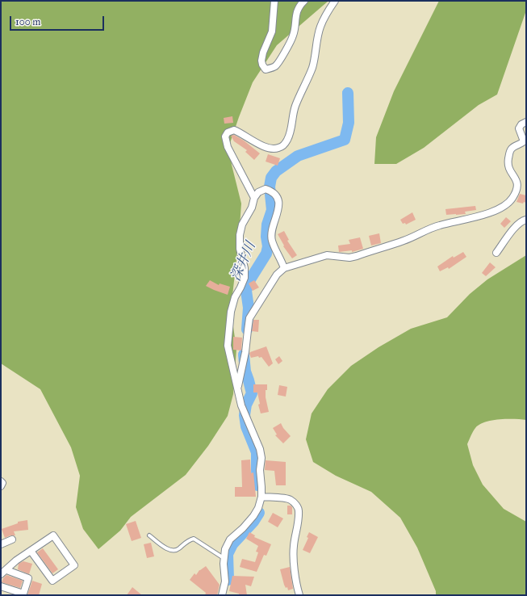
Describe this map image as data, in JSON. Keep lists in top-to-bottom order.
{
  "water": ["深井川"],
  "scale_bar": "100 m"
}
